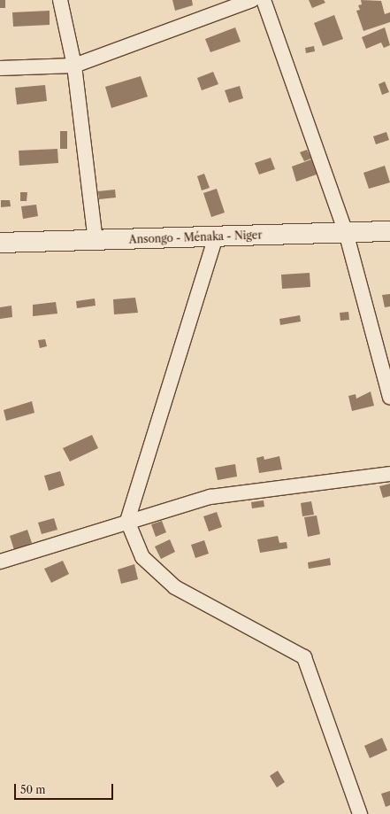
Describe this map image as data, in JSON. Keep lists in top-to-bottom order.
{
  "streets": {
    "main road": ["Ansongo - Ménaka - Niger"]
  },
  "scale_bar": "50 m"
}
